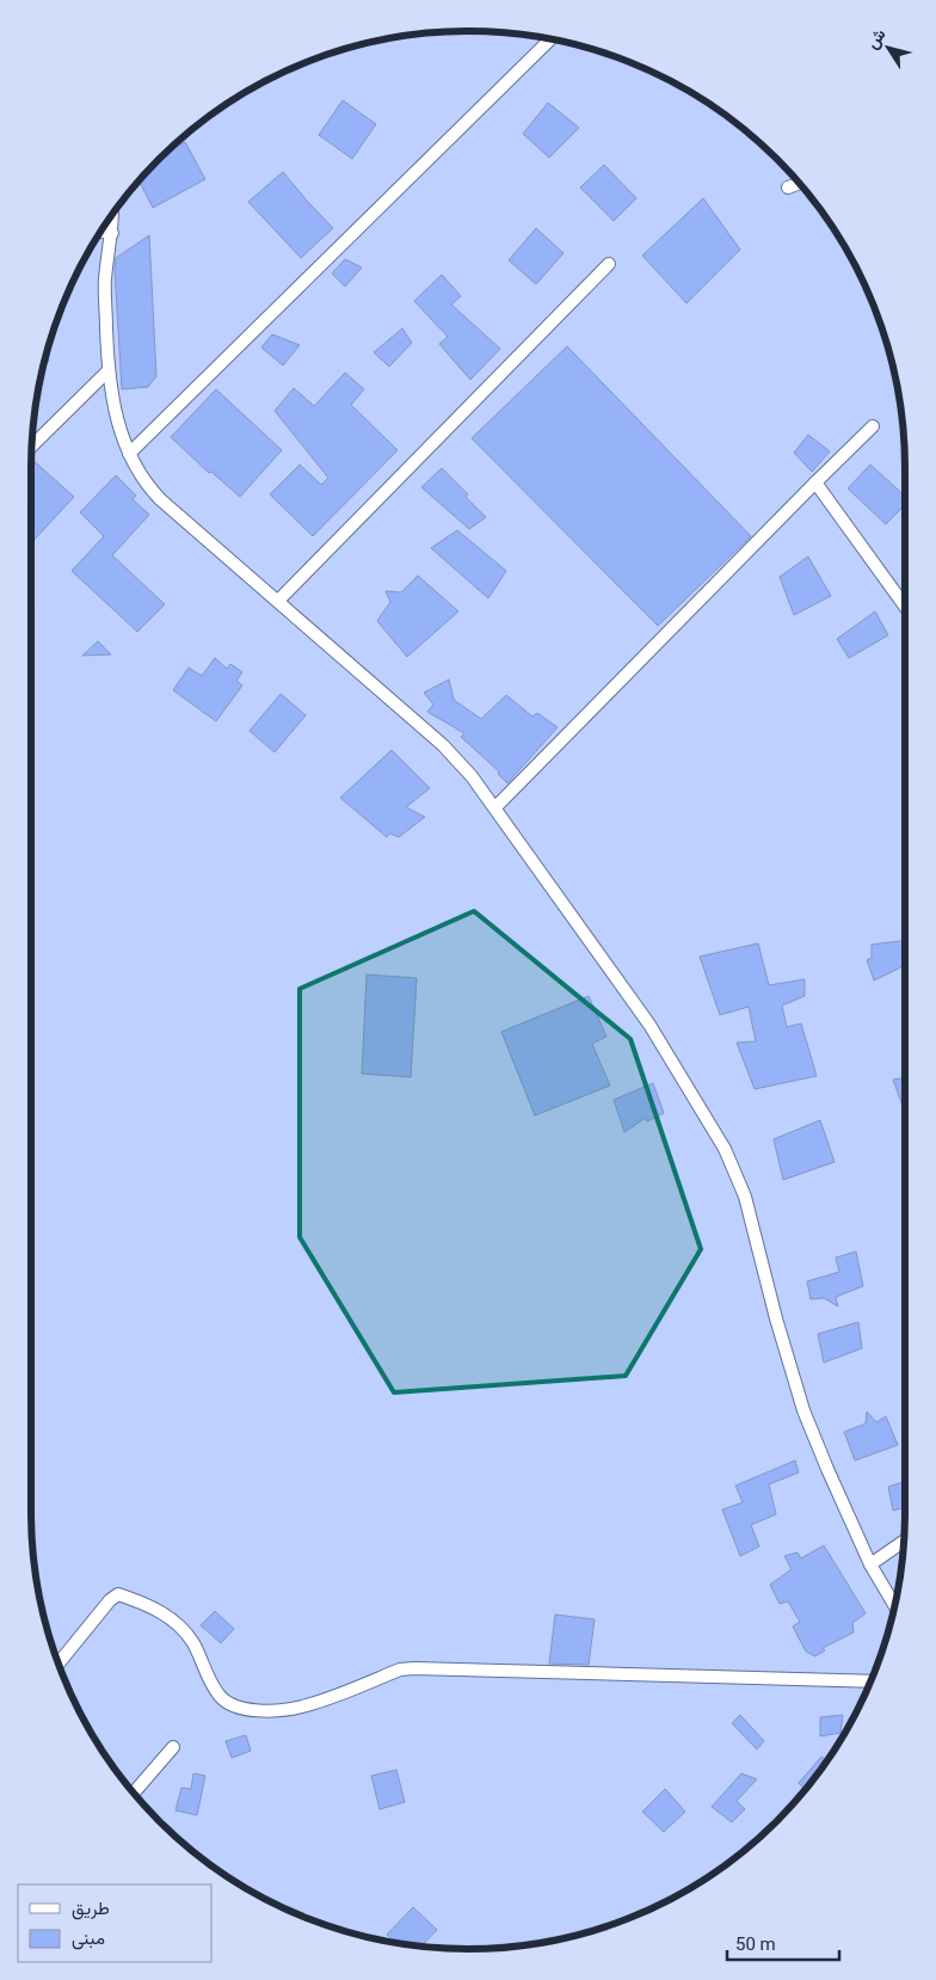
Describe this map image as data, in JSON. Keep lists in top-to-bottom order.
{
  "legend": ["طريق", "مبنى"],
  "scale_bar": "50 m",
  "north": "top left"
}
